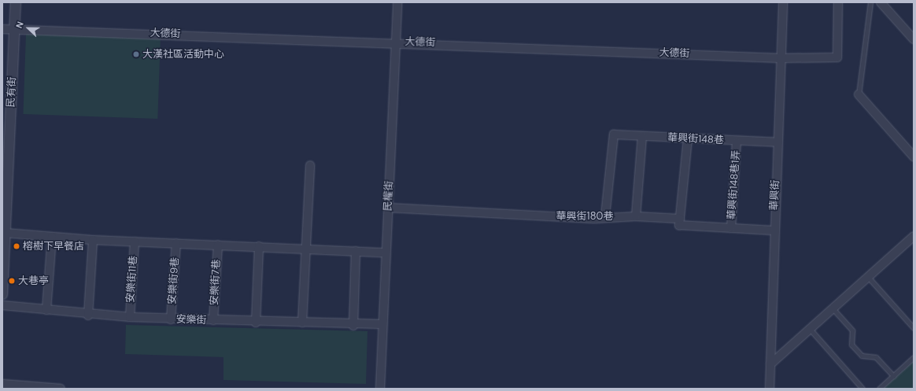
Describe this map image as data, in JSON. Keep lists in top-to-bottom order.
{
  "streets": {
    "street": [
      "大德街",
      "民有街",
      "華興街148巷",
      "華興街148巷1弄",
      "華興街",
      "民權街",
      "華興街180巷",
      "安樂街11巷",
      "安樂街9巷",
      "安樂街7巷",
      "安樂街"
    ]
  },
  "crossings": [
    ["大德街", "民有街"],
    ["大德街", "華興街"],
    ["大德街", "民權街"],
    ["華興街148巷", "華興街148巷1弄"],
    ["華興街148巷", "華興街"],
    ["華興街148巷", "華興街180巷"],
    ["民權街", "華興街180巷"],
    ["民權街", "安樂街"],
    ["安樂街11巷", "安樂街"],
    ["安樂街9巷", "安樂街"],
    ["安樂街7巷", "安樂街"]
  ],
  "places": ["大漢社區活動中心", "榕樹下早餐店", "大巷亭"],
  "north": "left"
}
